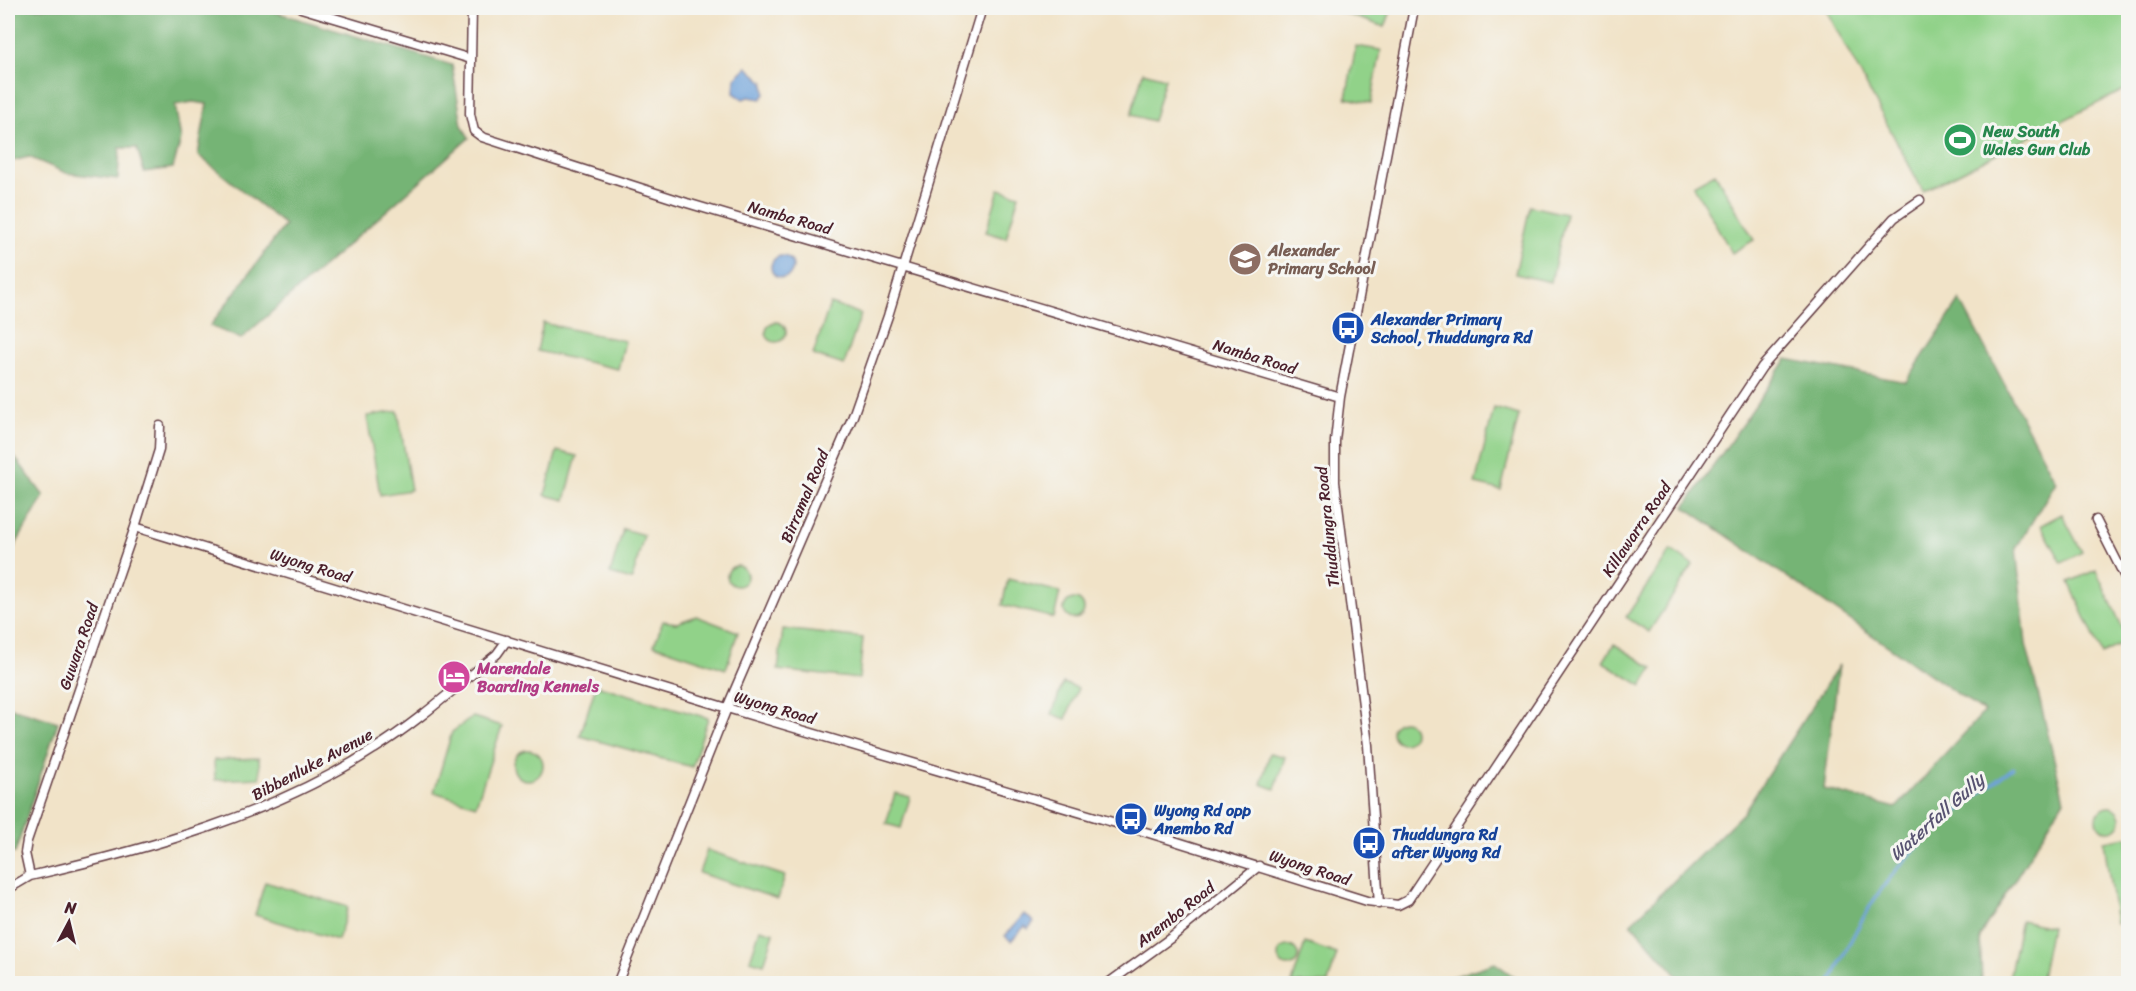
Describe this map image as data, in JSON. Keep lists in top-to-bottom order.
{
  "streets": {
    "street": [
      "Namba Road",
      "Birramal Road",
      "Thuddungra Road",
      "Killawarra Road",
      "Wyong Road",
      "Guwara Road",
      "Bibbenluke Avenue",
      "Anembo Road"
    ]
  },
  "crossings": [
    ["Namba Road", "Birramal Road"],
    ["Namba Road", "Thuddungra Road"],
    ["Birramal Road", "Wyong Road"],
    ["Thuddungra Road", "Wyong Road"],
    ["Killawarra Road", "Wyong Road"],
    ["Wyong Road", "Guwara Road"],
    ["Wyong Road", "Bibbenluke Avenue"],
    ["Wyong Road", "Anembo Road"],
    ["Guwara Road", "Bibbenluke Avenue"]
  ],
  "water": ["Waterfall Gully"],
  "places": {
    "sports": ["New South Wales Gun Club"],
    "school or university": ["Alexander Primary School"],
    "bus stop": ["Alexander Primary School, Thuddungra Rd", "Wyong Rd opp Anembo Rd", "Thuddungra Rd after Wyong Rd"],
    "hotel": ["Marendale Boarding Kennels"]
  },
  "north": "top"
}
